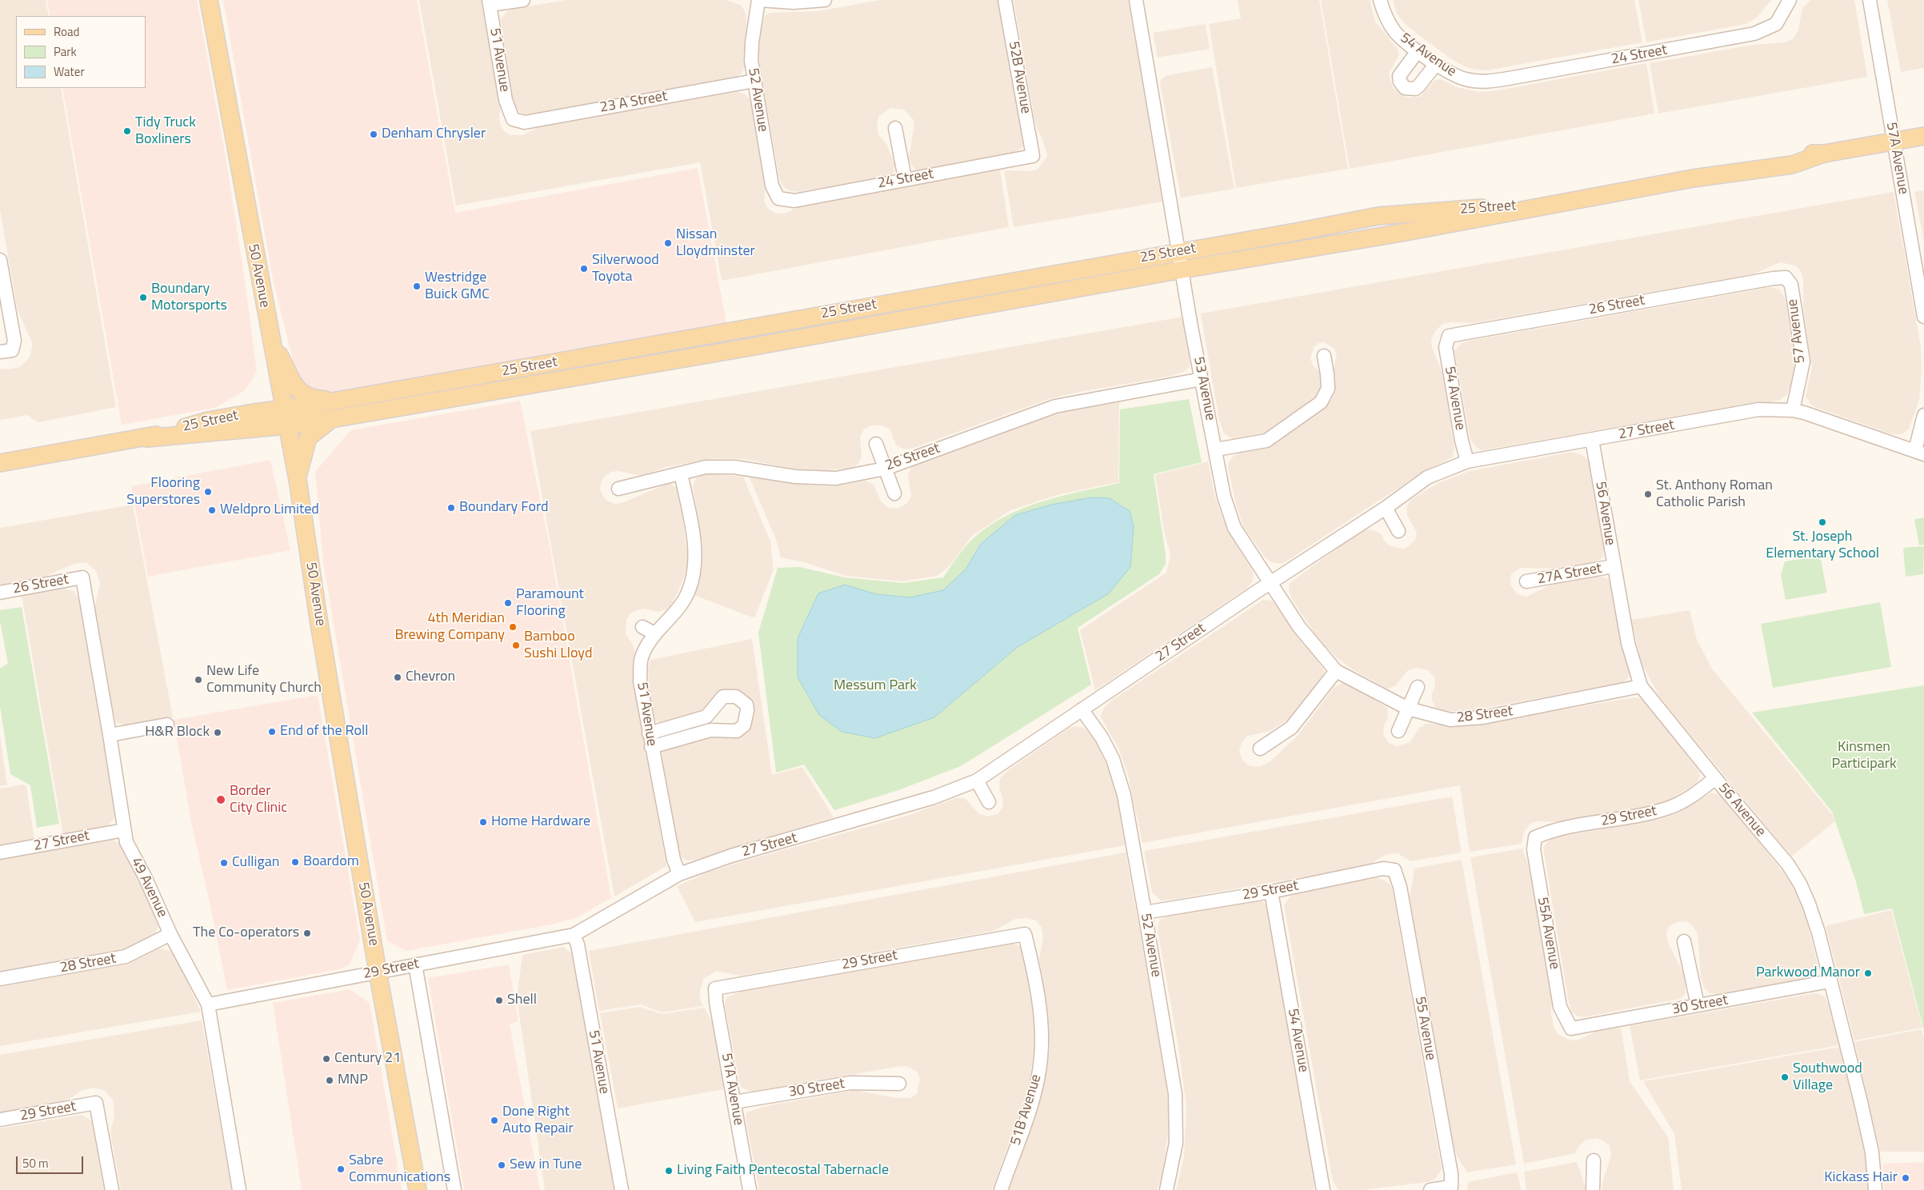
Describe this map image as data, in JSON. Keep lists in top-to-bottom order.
{
  "streets": {
    "main road": ["25 Street", "50 Avenue"],
    "street": [
      "54 Avenue",
      "24 Street",
      "51 Avenue",
      "52B Avenue",
      "52 Avenue",
      "23 A Street",
      "57A Avenue",
      "26 Street",
      "57 Avenue",
      "53 Avenue",
      "27 Street",
      "56 Avenue",
      "27A Street",
      "28 Street",
      "29 Street",
      "49 Avenue",
      "55A Avenue",
      "30 Street",
      "55 Avenue",
      "51A Avenue",
      "51B Avenue"
    ]
  },
  "crossings": [
    ["54 Avenue", "24 Street"],
    ["54 Avenue", "26 Street"],
    ["54 Avenue", "27 Street"],
    ["54 Avenue", "29 Street"],
    ["24 Street", "52B Avenue"],
    ["24 Street", "52 Avenue"],
    ["51 Avenue", "23 A Street"],
    ["51 Avenue", "26 Street"],
    ["51 Avenue", "27 Street"],
    ["51 Avenue", "29 Street"],
    ["52 Avenue", "23 A Street"],
    ["52 Avenue", "27 Street"],
    ["52 Avenue", "29 Street"],
    ["57A Avenue", "25 Street"],
    ["25 Street", "50 Avenue"],
    ["25 Street", "53 Avenue"],
    ["50 Avenue", "29 Street"],
    ["26 Street", "57 Avenue"],
    ["26 Street", "53 Avenue"],
    ["26 Street", "49 Avenue"],
    ["57 Avenue", "27 Street"],
    ["53 Avenue", "27 Street"],
    ["53 Avenue", "28 Street"],
    ["27 Street", "56 Avenue"],
    ["27 Street", "29 Street"],
    ["27 Street", "49 Avenue"],
    ["56 Avenue", "27A Street"],
    ["56 Avenue", "28 Street"],
    ["56 Avenue", "29 Street"],
    ["56 Avenue", "30 Street"],
    ["28 Street", "49 Avenue"],
    ["29 Street", "49 Avenue"],
    ["29 Street", "55A Avenue"],
    ["29 Street", "55 Avenue"],
    ["29 Street", "51A Avenue"],
    ["29 Street", "51B Avenue"],
    ["55A Avenue", "30 Street"],
    ["30 Street", "51A Avenue"]
  ],
  "parks": ["Messum Park", "Kinsmen Participark"],
  "places": [
    "Tidy Truck Boxliners",
    "Denham Chrysler",
    "Nissan Lloydminster",
    "Silverwood Toyota",
    "Westridge Buick GMC",
    "Boundary Motorsports",
    "Flooring Superstores",
    "St. Anthony Roman Catholic Parish",
    "Boundary Ford",
    "Weldpro Limited",
    "St. Joseph Elementary School",
    "Paramount Flooring",
    "4th Meridian Brewing Company",
    "Bamboo Sushi Lloyd",
    "Chevron",
    "New Life Community Church",
    "End of the Roll",
    "H&R Block",
    "Border City Clinic",
    "Home Hardware",
    "Boardom",
    "Culligan",
    "The Co-operators",
    "Parkwood Manor",
    "Shell",
    "Century 21",
    "Southwood Village",
    "MNP",
    "Done Right Auto Repair",
    "Sew in Tune",
    "Sabre Communications",
    "Living Faith Pentecostal Tabernacle",
    "Kickass Hair"
  ],
  "legend": ["Road", "Park", "Water"],
  "scale_bar": "50 m"
}
